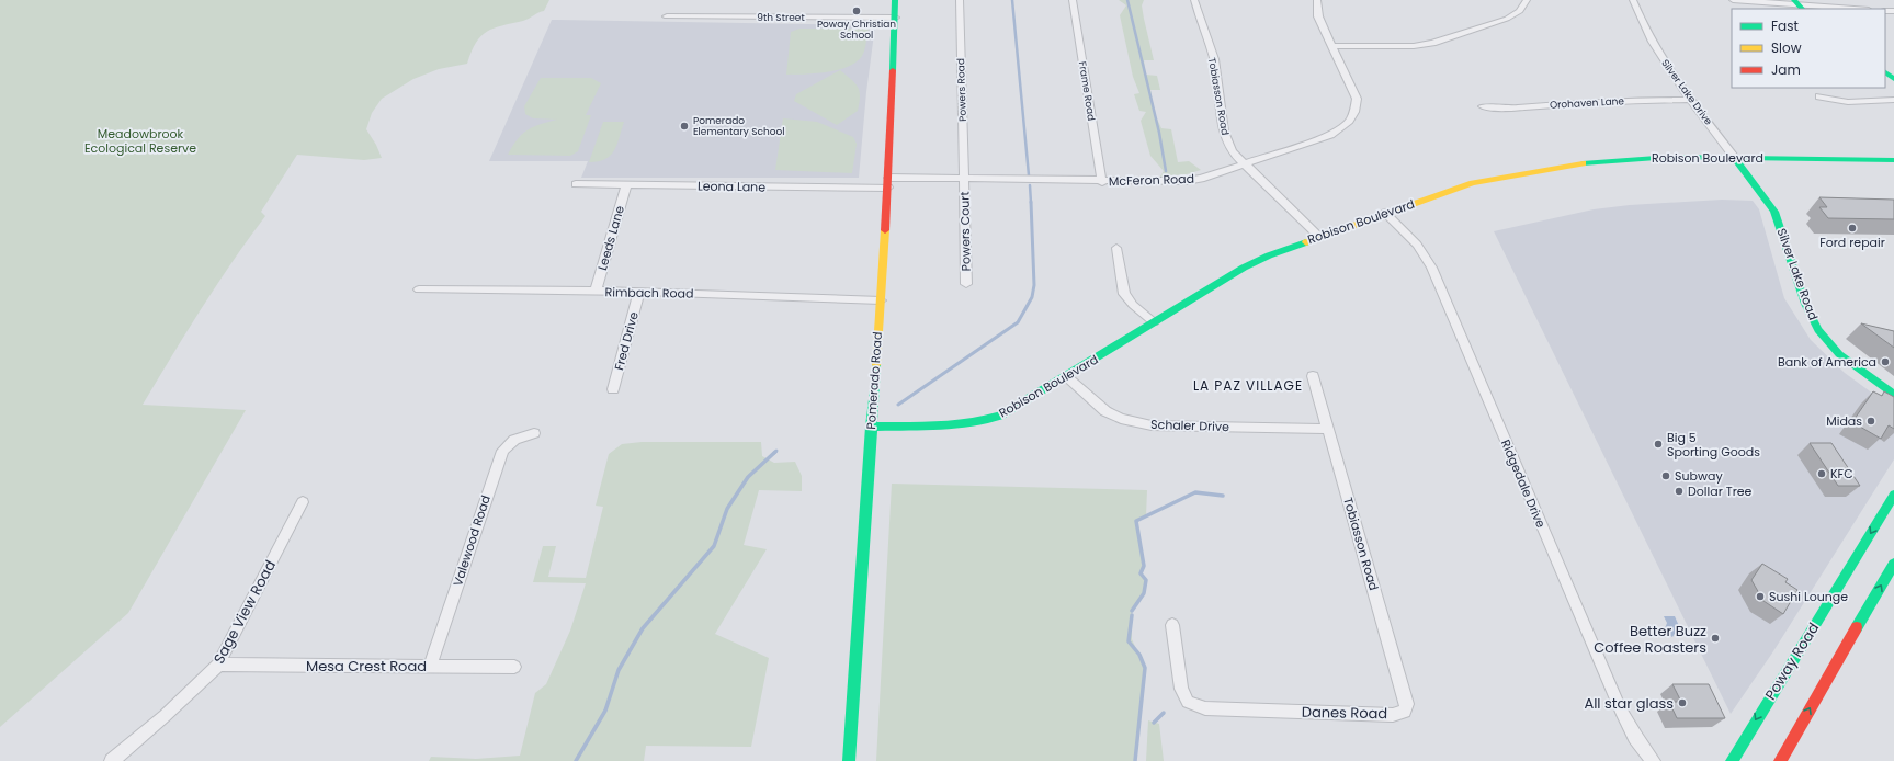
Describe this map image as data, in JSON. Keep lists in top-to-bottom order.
{
  "streets": {
    "street": [
      "9th Street",
      "Powers Road",
      "Frame Road",
      "Silver Lake Drive",
      "Tobiasson Road",
      "Orohaven Lane",
      "Robison Boulevard",
      "McFeron Road",
      "Leona Lane",
      "Powers Court",
      "Leeds Lane",
      "Silver Lake Road",
      "Rimbach Road",
      "Fred Drive",
      "Pomerado Road",
      "Schaler Drive",
      "Ridgedale Drive",
      "Valewood Road",
      "Sage View Road",
      "Poway Road",
      "Mesa Crest Road",
      "Danes Road"
    ]
  },
  "crossings": [
    ["9th Street", "Pomerado Road"],
    ["Powers Road", "McFeron Road"],
    ["Powers Road", "Powers Court"],
    ["Frame Road", "McFeron Road"],
    ["Silver Lake Drive", "Orohaven Lane"],
    ["Silver Lake Drive", "Robison Boulevard"],
    ["Silver Lake Drive", "Silver Lake Road"],
    ["Tobiasson Road", "Robison Boulevard"],
    ["Tobiasson Road", "McFeron Road"],
    ["Tobiasson Road", "Schaler Drive"],
    ["Tobiasson Road", "Danes Road"],
    ["Robison Boulevard", "Silver Lake Road"],
    ["Robison Boulevard", "Pomerado Road"],
    ["Robison Boulevard", "Schaler Drive"],
    ["Robison Boulevard", "Ridgedale Drive"],
    ["McFeron Road", "Powers Court"],
    ["McFeron Road", "Pomerado Road"],
    ["Leona Lane", "Leeds Lane"],
    ["Leona Lane", "Pomerado Road"],
    ["Leeds Lane", "Rimbach Road"],
    ["Rimbach Road", "Fred Drive"],
    ["Rimbach Road", "Pomerado Road"],
    ["Valewood Road", "Mesa Crest Road"],
    ["Sage View Road", "Mesa Crest Road"]
  ],
  "districts": ["LA PAZ VILLAGE"],
  "parks": ["Meadowbrook Ecological Reserve"],
  "places": [
    "Poway Christian School",
    "Pomerado Elementary School",
    "Ford repair",
    "Bank of America",
    "Midas",
    "Big 5 Sporting Goods",
    "KFC",
    "Subway",
    "Dollar Tree",
    "Sushi Lounge",
    "Better Buzz Coffee Roasters",
    "All star glass"
  ],
  "legend": ["Fast", "Slow", "Jam"]
}
